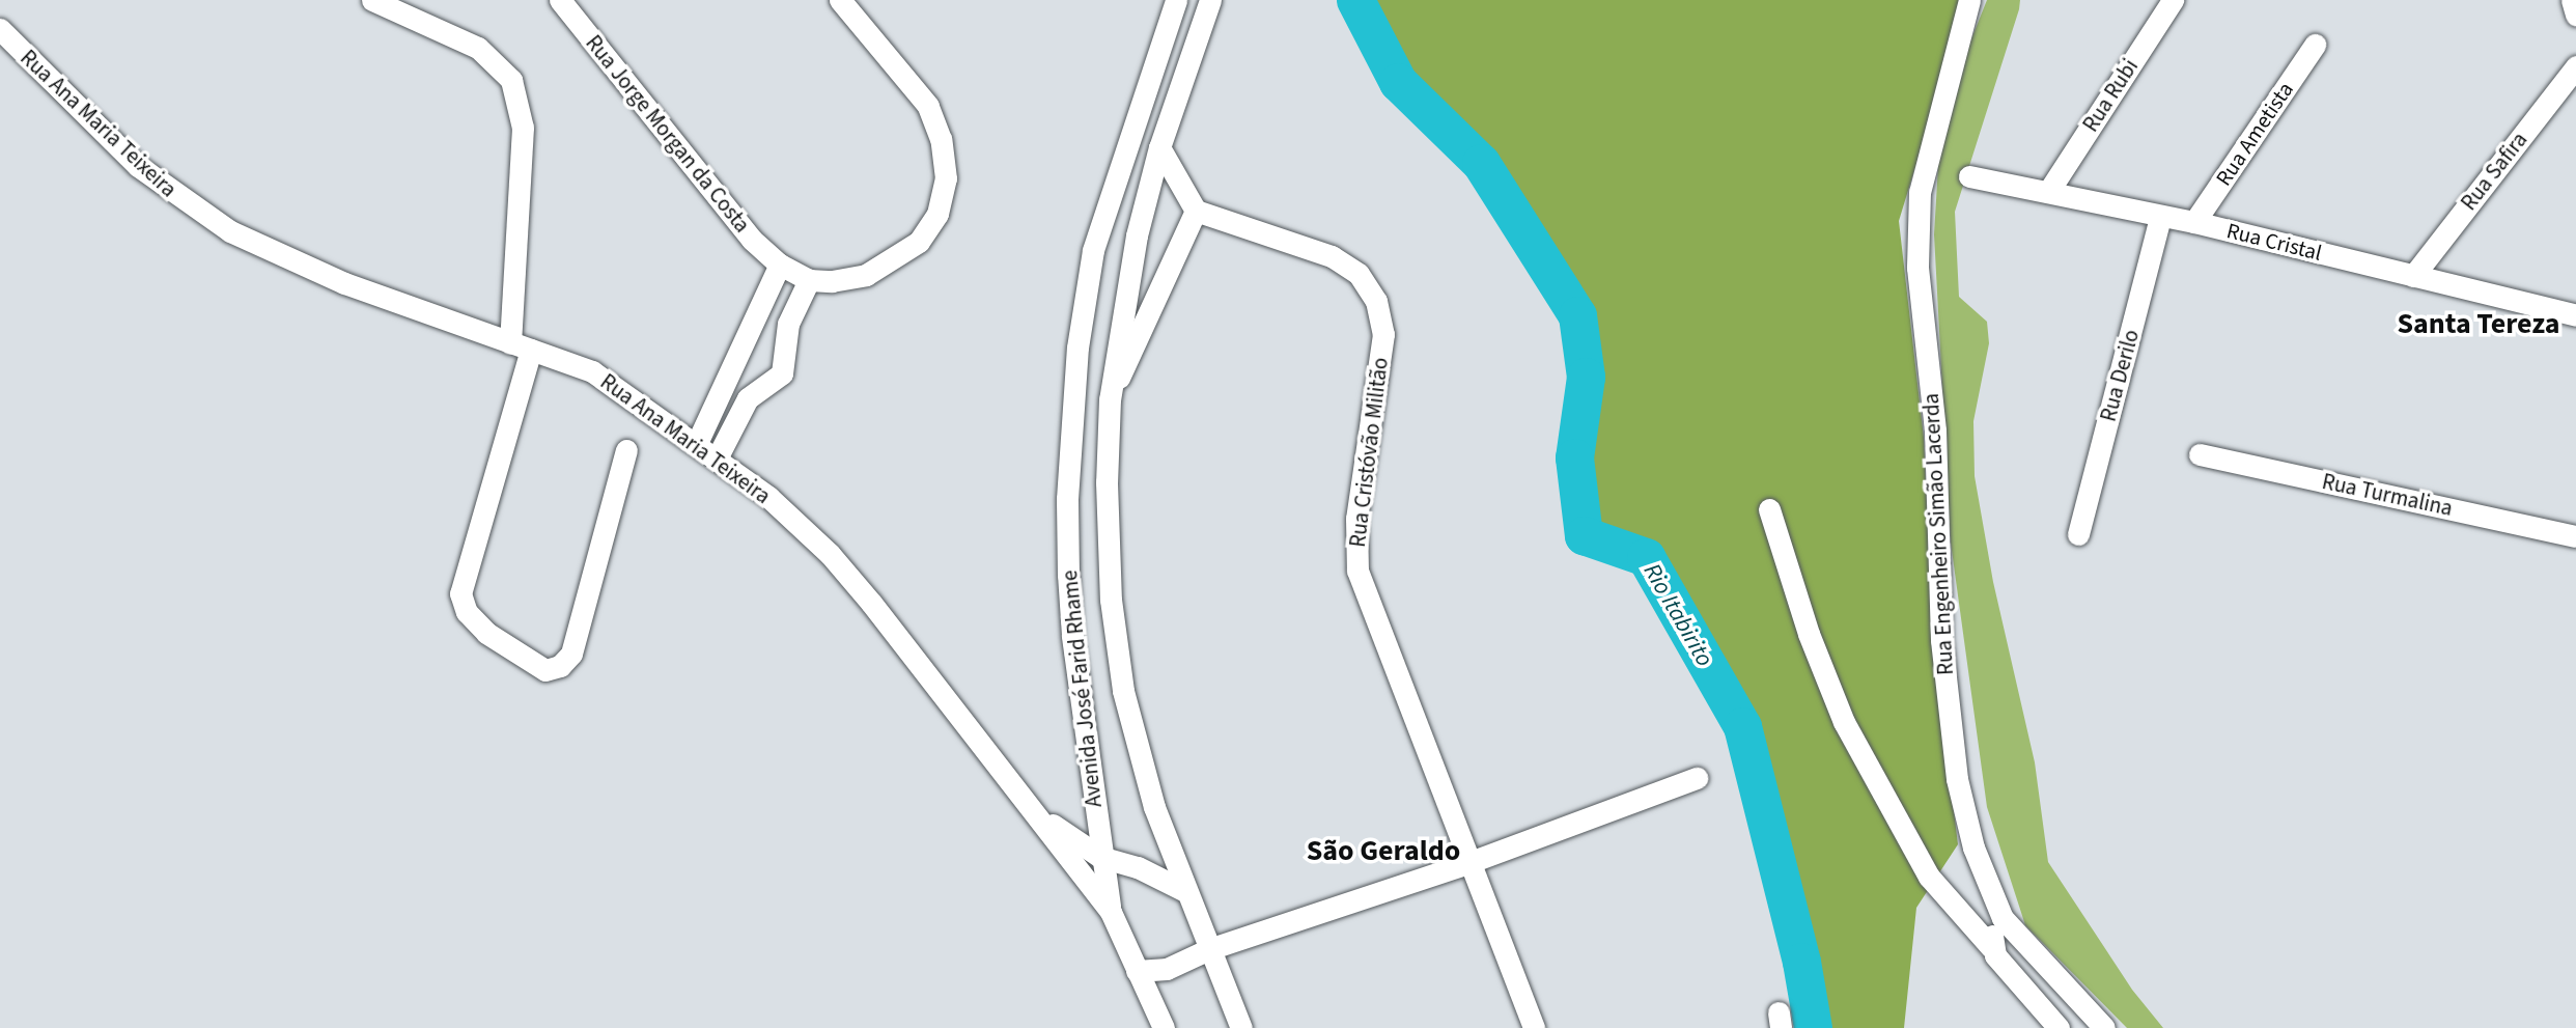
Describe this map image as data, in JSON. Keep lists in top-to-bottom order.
{
  "streets": {
    "street": [
      "Rua Rubi",
      "Rua Ana Maria Teixeira",
      "Rua Jorge Morgan da Costa",
      "Rua Ametista",
      "Rua Safira",
      "Rua Cristal",
      "Rua Derilo",
      "Rua Cristóvão Militão",
      "Rua Turmalina",
      "Rua Engenheiro Simão Lacerda",
      "Avenida José Farid Rhame"
    ]
  },
  "crossings": [
    ["Rua Rubi", "Rua Cristal"],
    ["Rua Ana Maria Teixeira", "Avenida José Farid Rhame"],
    ["Rua Ametista", "Rua Cristal"],
    ["Rua Safira", "Rua Cristal"],
    ["Rua Cristal", "Rua Derilo"]
  ],
  "districts": ["Santa Tereza", "São Geraldo"],
  "water": ["Rio Itabirito"]
}
